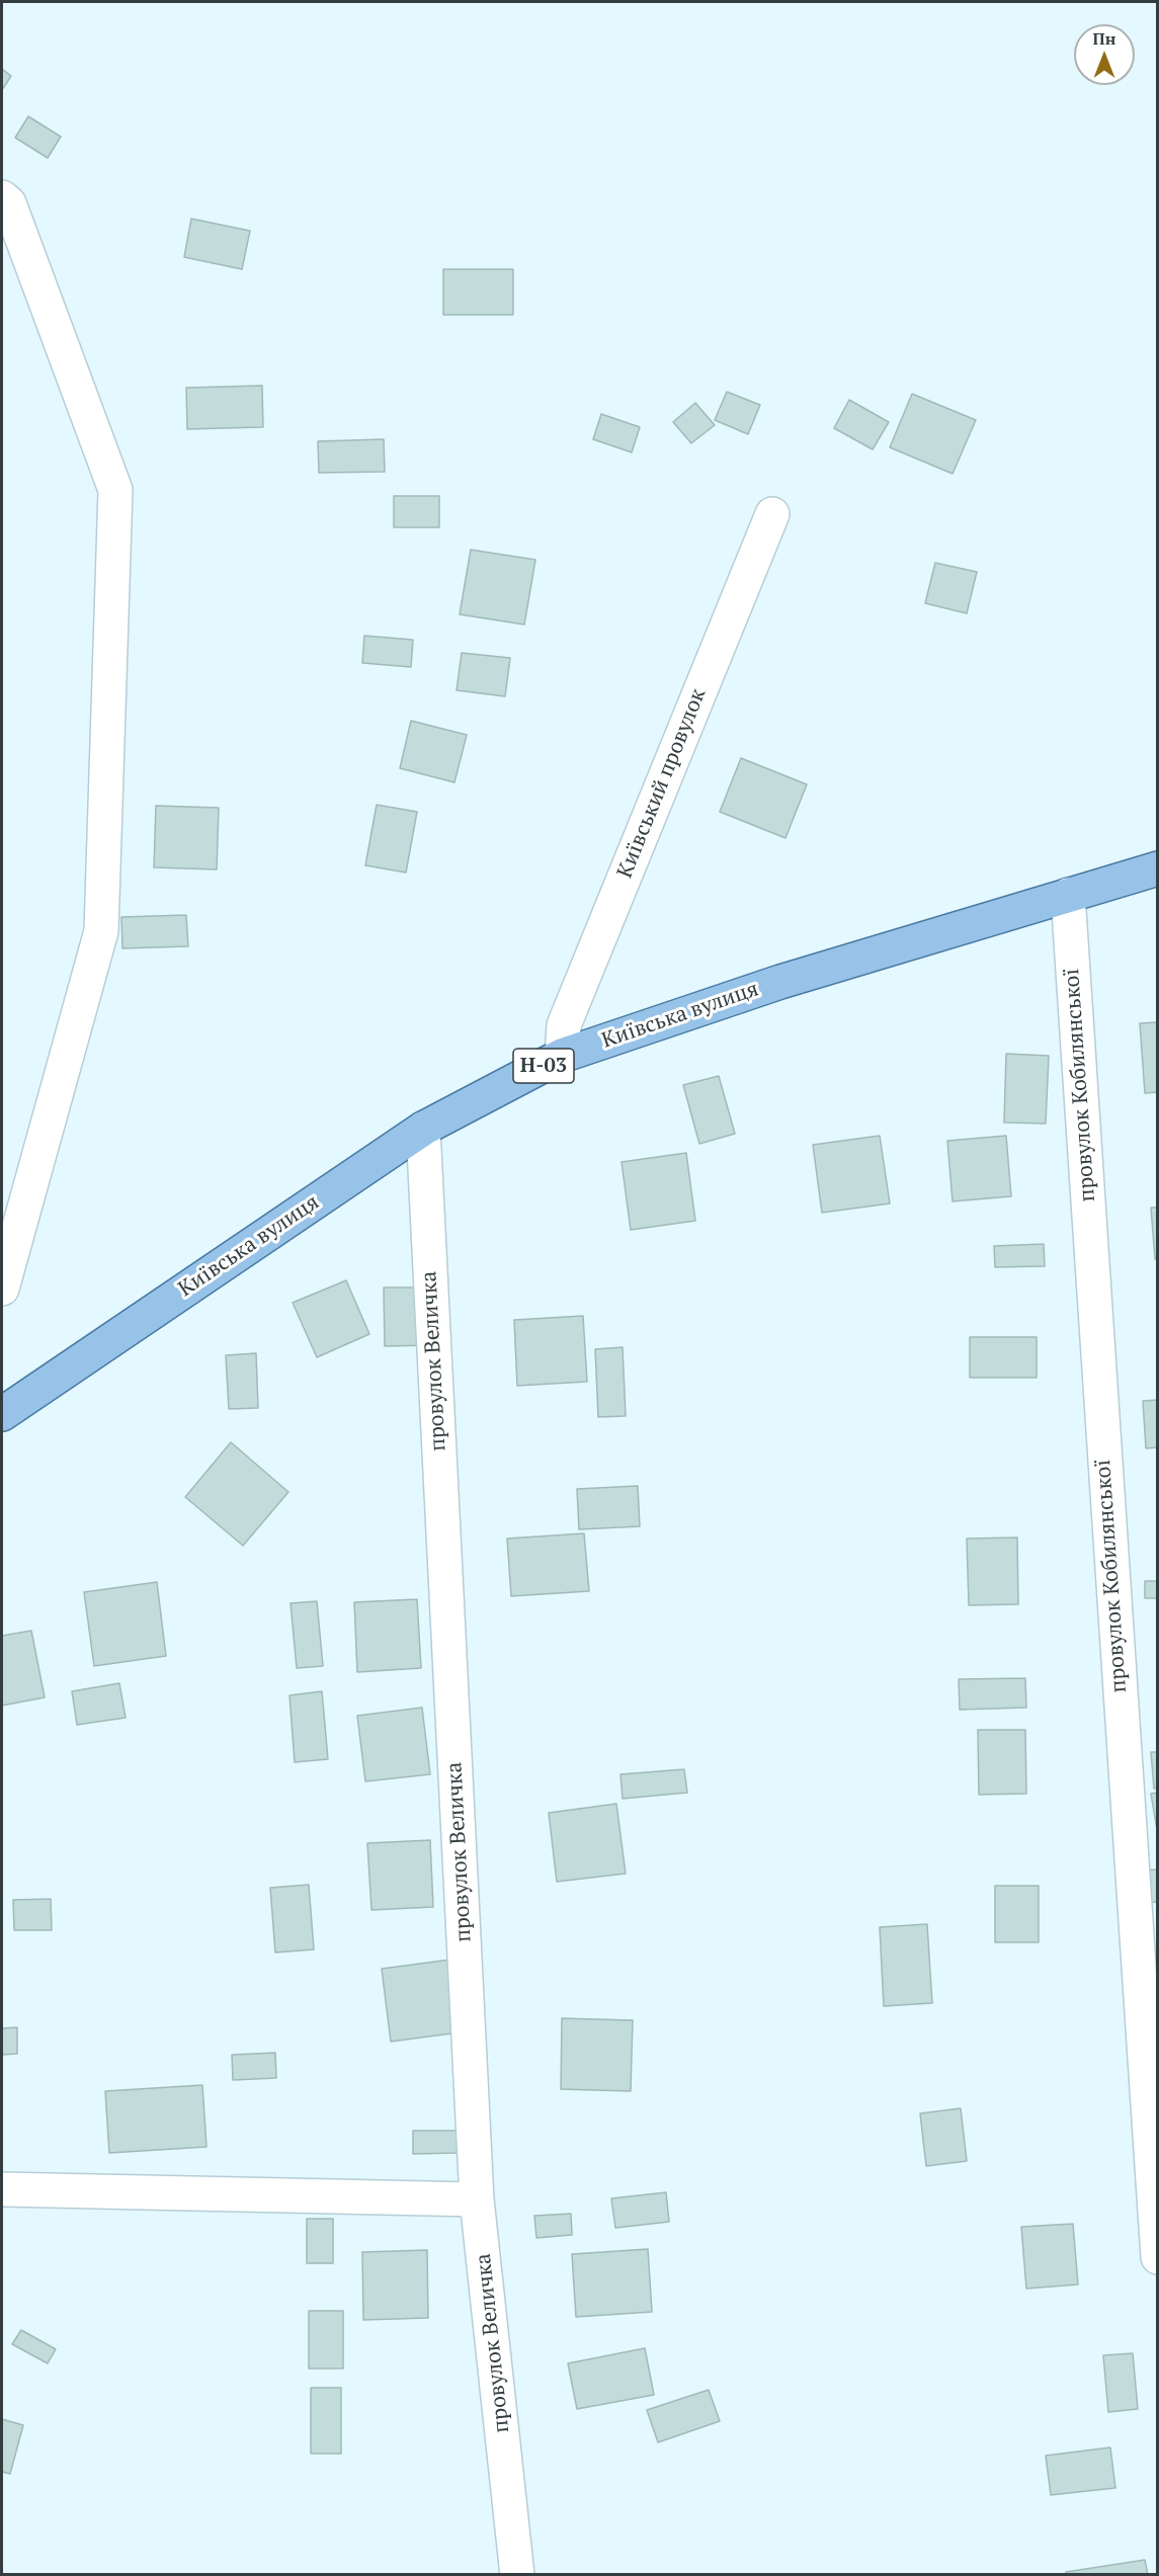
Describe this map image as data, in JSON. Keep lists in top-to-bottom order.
{
  "streets": {
    "main road": ["Київська вулиця", "Н-03"],
    "street": ["Київський провулок", "провулок Кобилянської", "провулок Величка"]
  },
  "crossings": [
    ["Київський провулок", "Київська вулиця"],
    ["Київська вулиця", "провулок Кобилянської"],
    ["Київська вулиця", "провулок Величка"]
  ],
  "north": "top"
}
